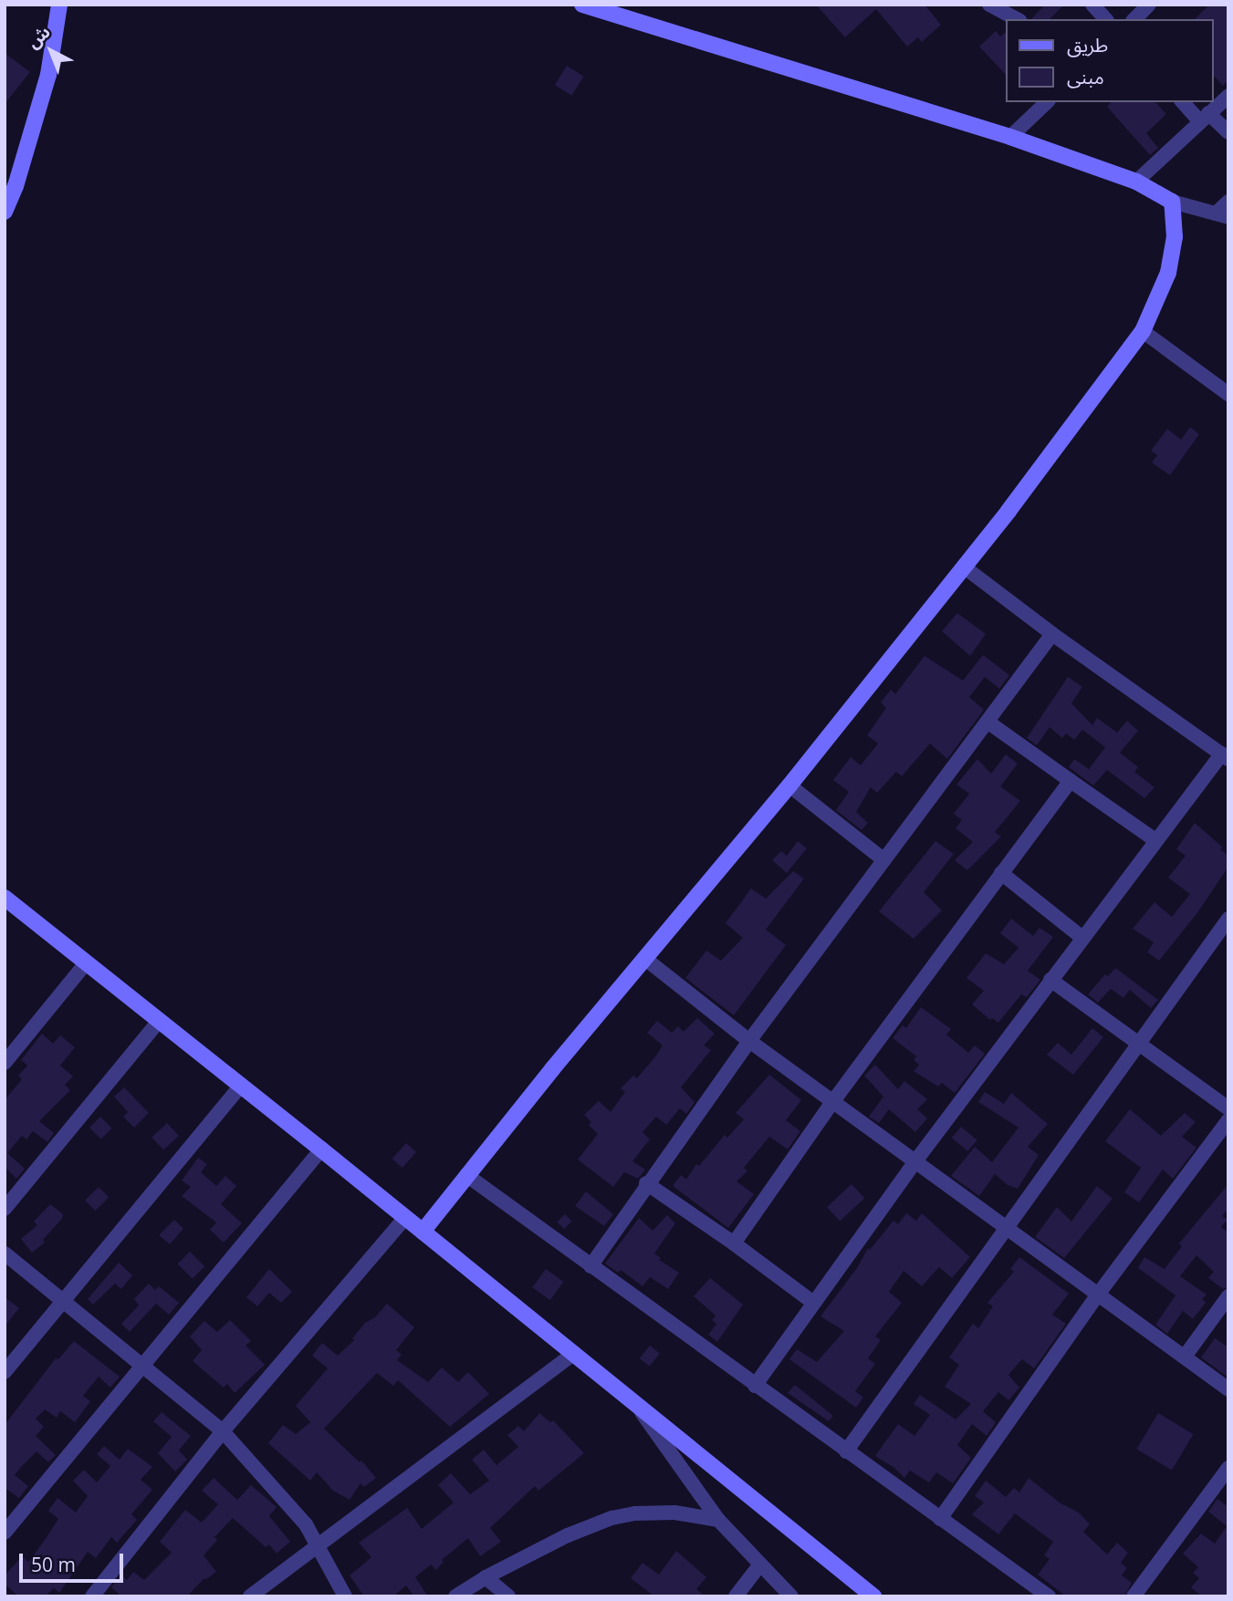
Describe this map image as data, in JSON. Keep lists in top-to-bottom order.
{
  "legend": ["طريق", "مبنى"],
  "scale_bar": "50 m",
  "north": "top left"
}
